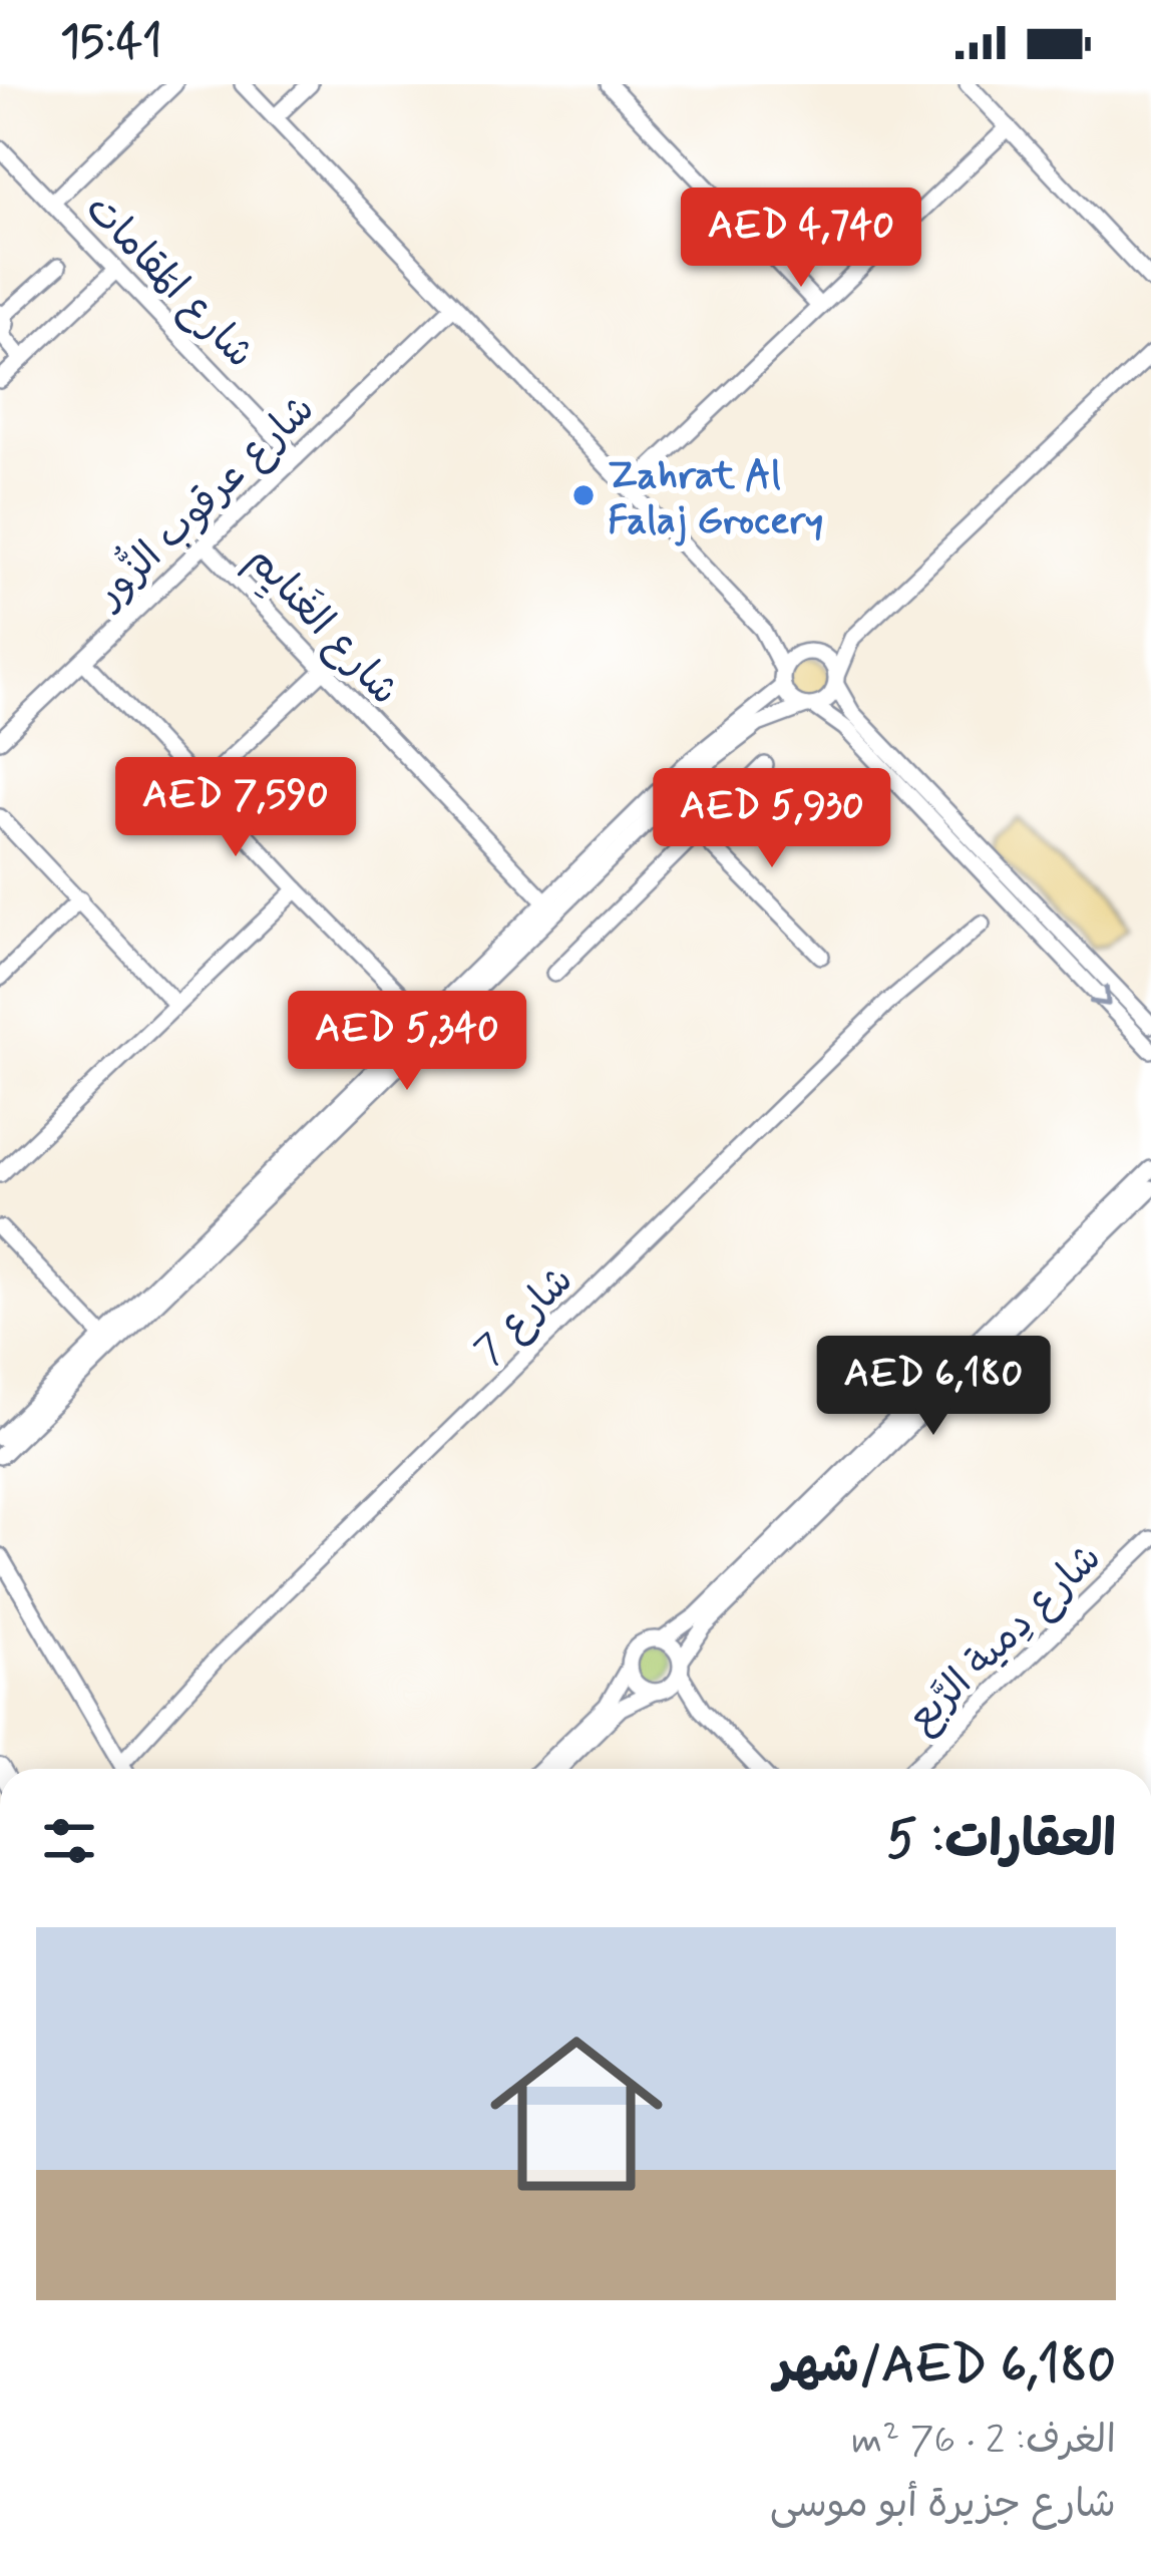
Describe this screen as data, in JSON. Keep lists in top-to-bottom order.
{
  "streets": {
    "street": [
      "شارع المَقامات",
      "شارع عرقوب الزُّور",
      "شارع الغَنايِم",
      "شارع 7",
      "شارع دِمية الرَّبع"
    ]
  },
  "crossings": [
    ["شارع المَقامات", "شارع عرقوب الزُّور"],
    ["شارع عرقوب الزُّور", "شارع الغَنايِم"]
  ],
  "places": ["Zahrat Al Falaj Grocery"],
  "page": {
    "status": "15:41",
    "price": [
      "AED 4,740",
      "AED 7,590",
      "AED 5,930",
      "AED 5,340",
      "AED 6,180"
    ],
    "heading": "العقارات: 5",
    "list": [
      {
        "name": "AED 6,180/شهر",
        "note": "الغرف: 2 · 76 m² · شارع جزيرة أبو موسى"
      }
    ]
  }
}
